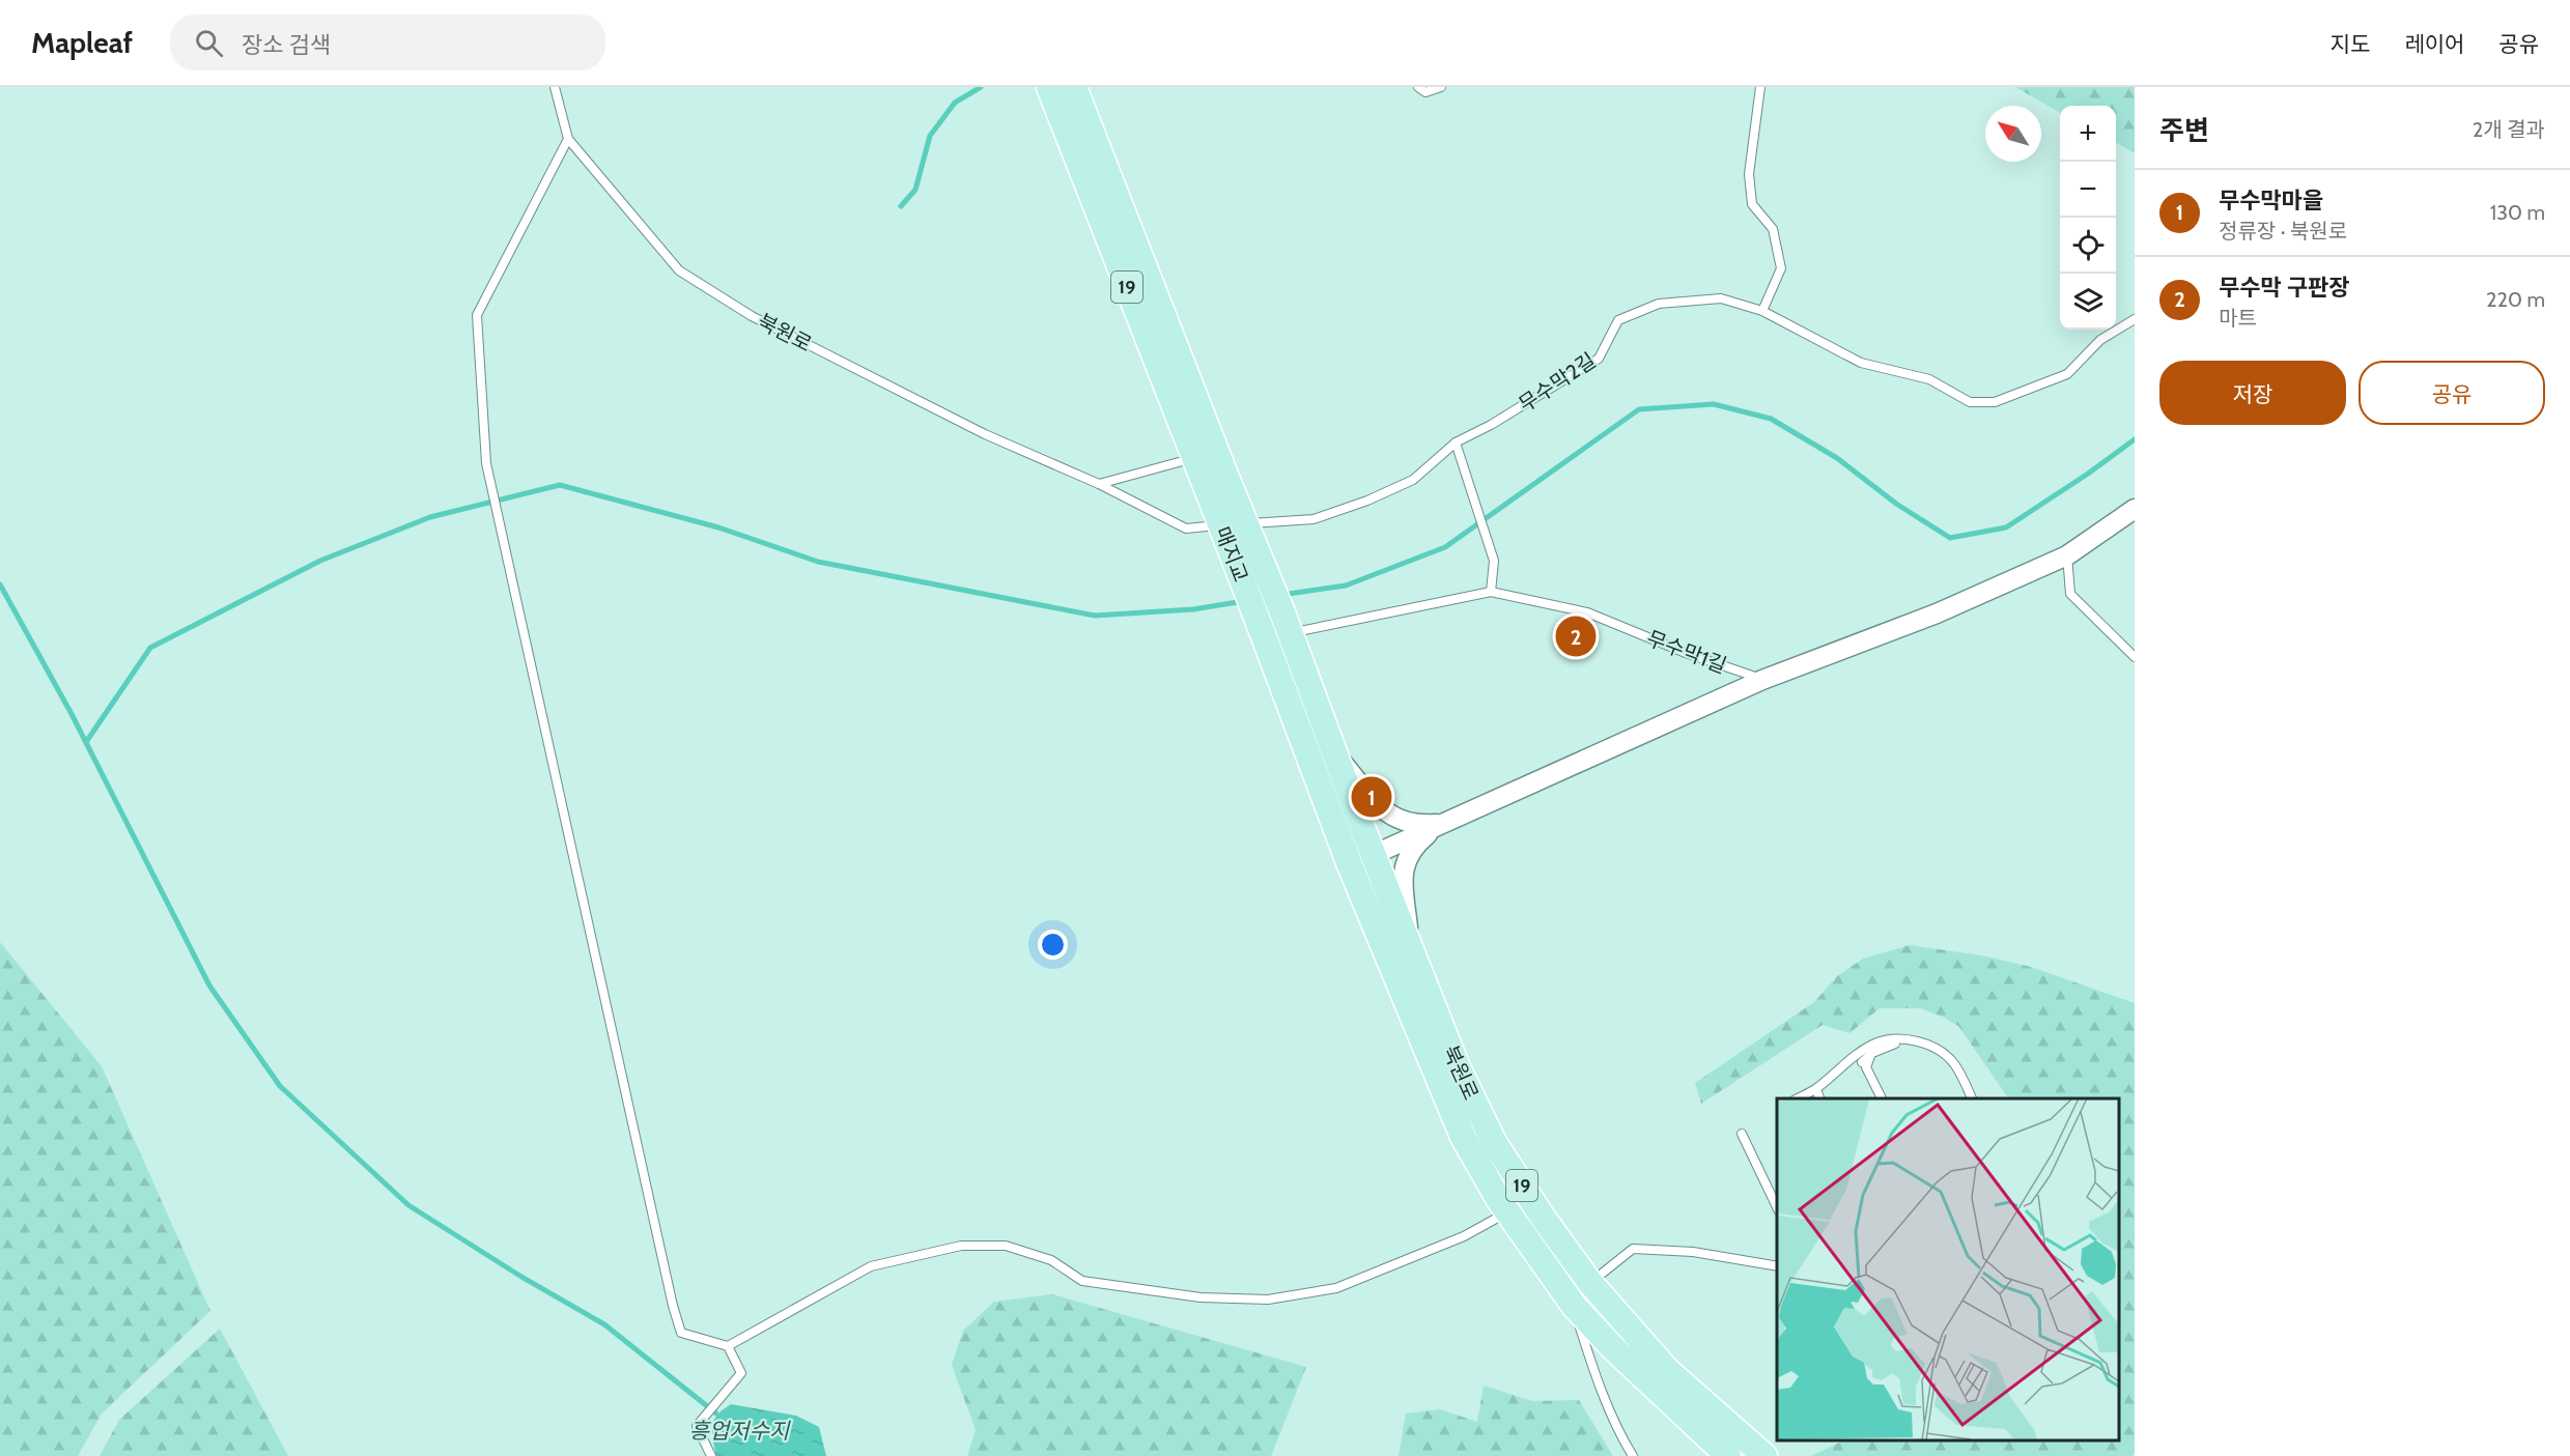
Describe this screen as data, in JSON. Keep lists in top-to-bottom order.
{
  "streets": {
    "main road": ["19", "북원로", "매지교"],
    "lane": ["무수막2길", "무수막1길"]
  },
  "crossings": [
    ["19", "매지교"],
    ["북원로", "무수막2길"],
    ["북원로", "매지교"],
    ["북원로", "무수막1길"],
    ["매지교", "무수막1길"]
  ],
  "water": ["흥업저수지"],
  "north": "top left",
  "page": {
    "header": "Mapleaf",
    "search": "장소 검색",
    "nav": ["지도", "레이어", "공유"],
    "heading": ["주변", "2개 결과"],
    "map_buttons": ["+", "−"],
    "list": [
      {
        "mark": "1",
        "name": "무수막마을",
        "note": "정류장 · 북원로",
        "value": "130 m"
      },
      {
        "mark": "2",
        "name": "무수막 구판장",
        "note": "마트",
        "value": "220 m"
      }
    ],
    "buttons": ["저장", "공유"],
    "pins": ["2", "1"]
  }
}
